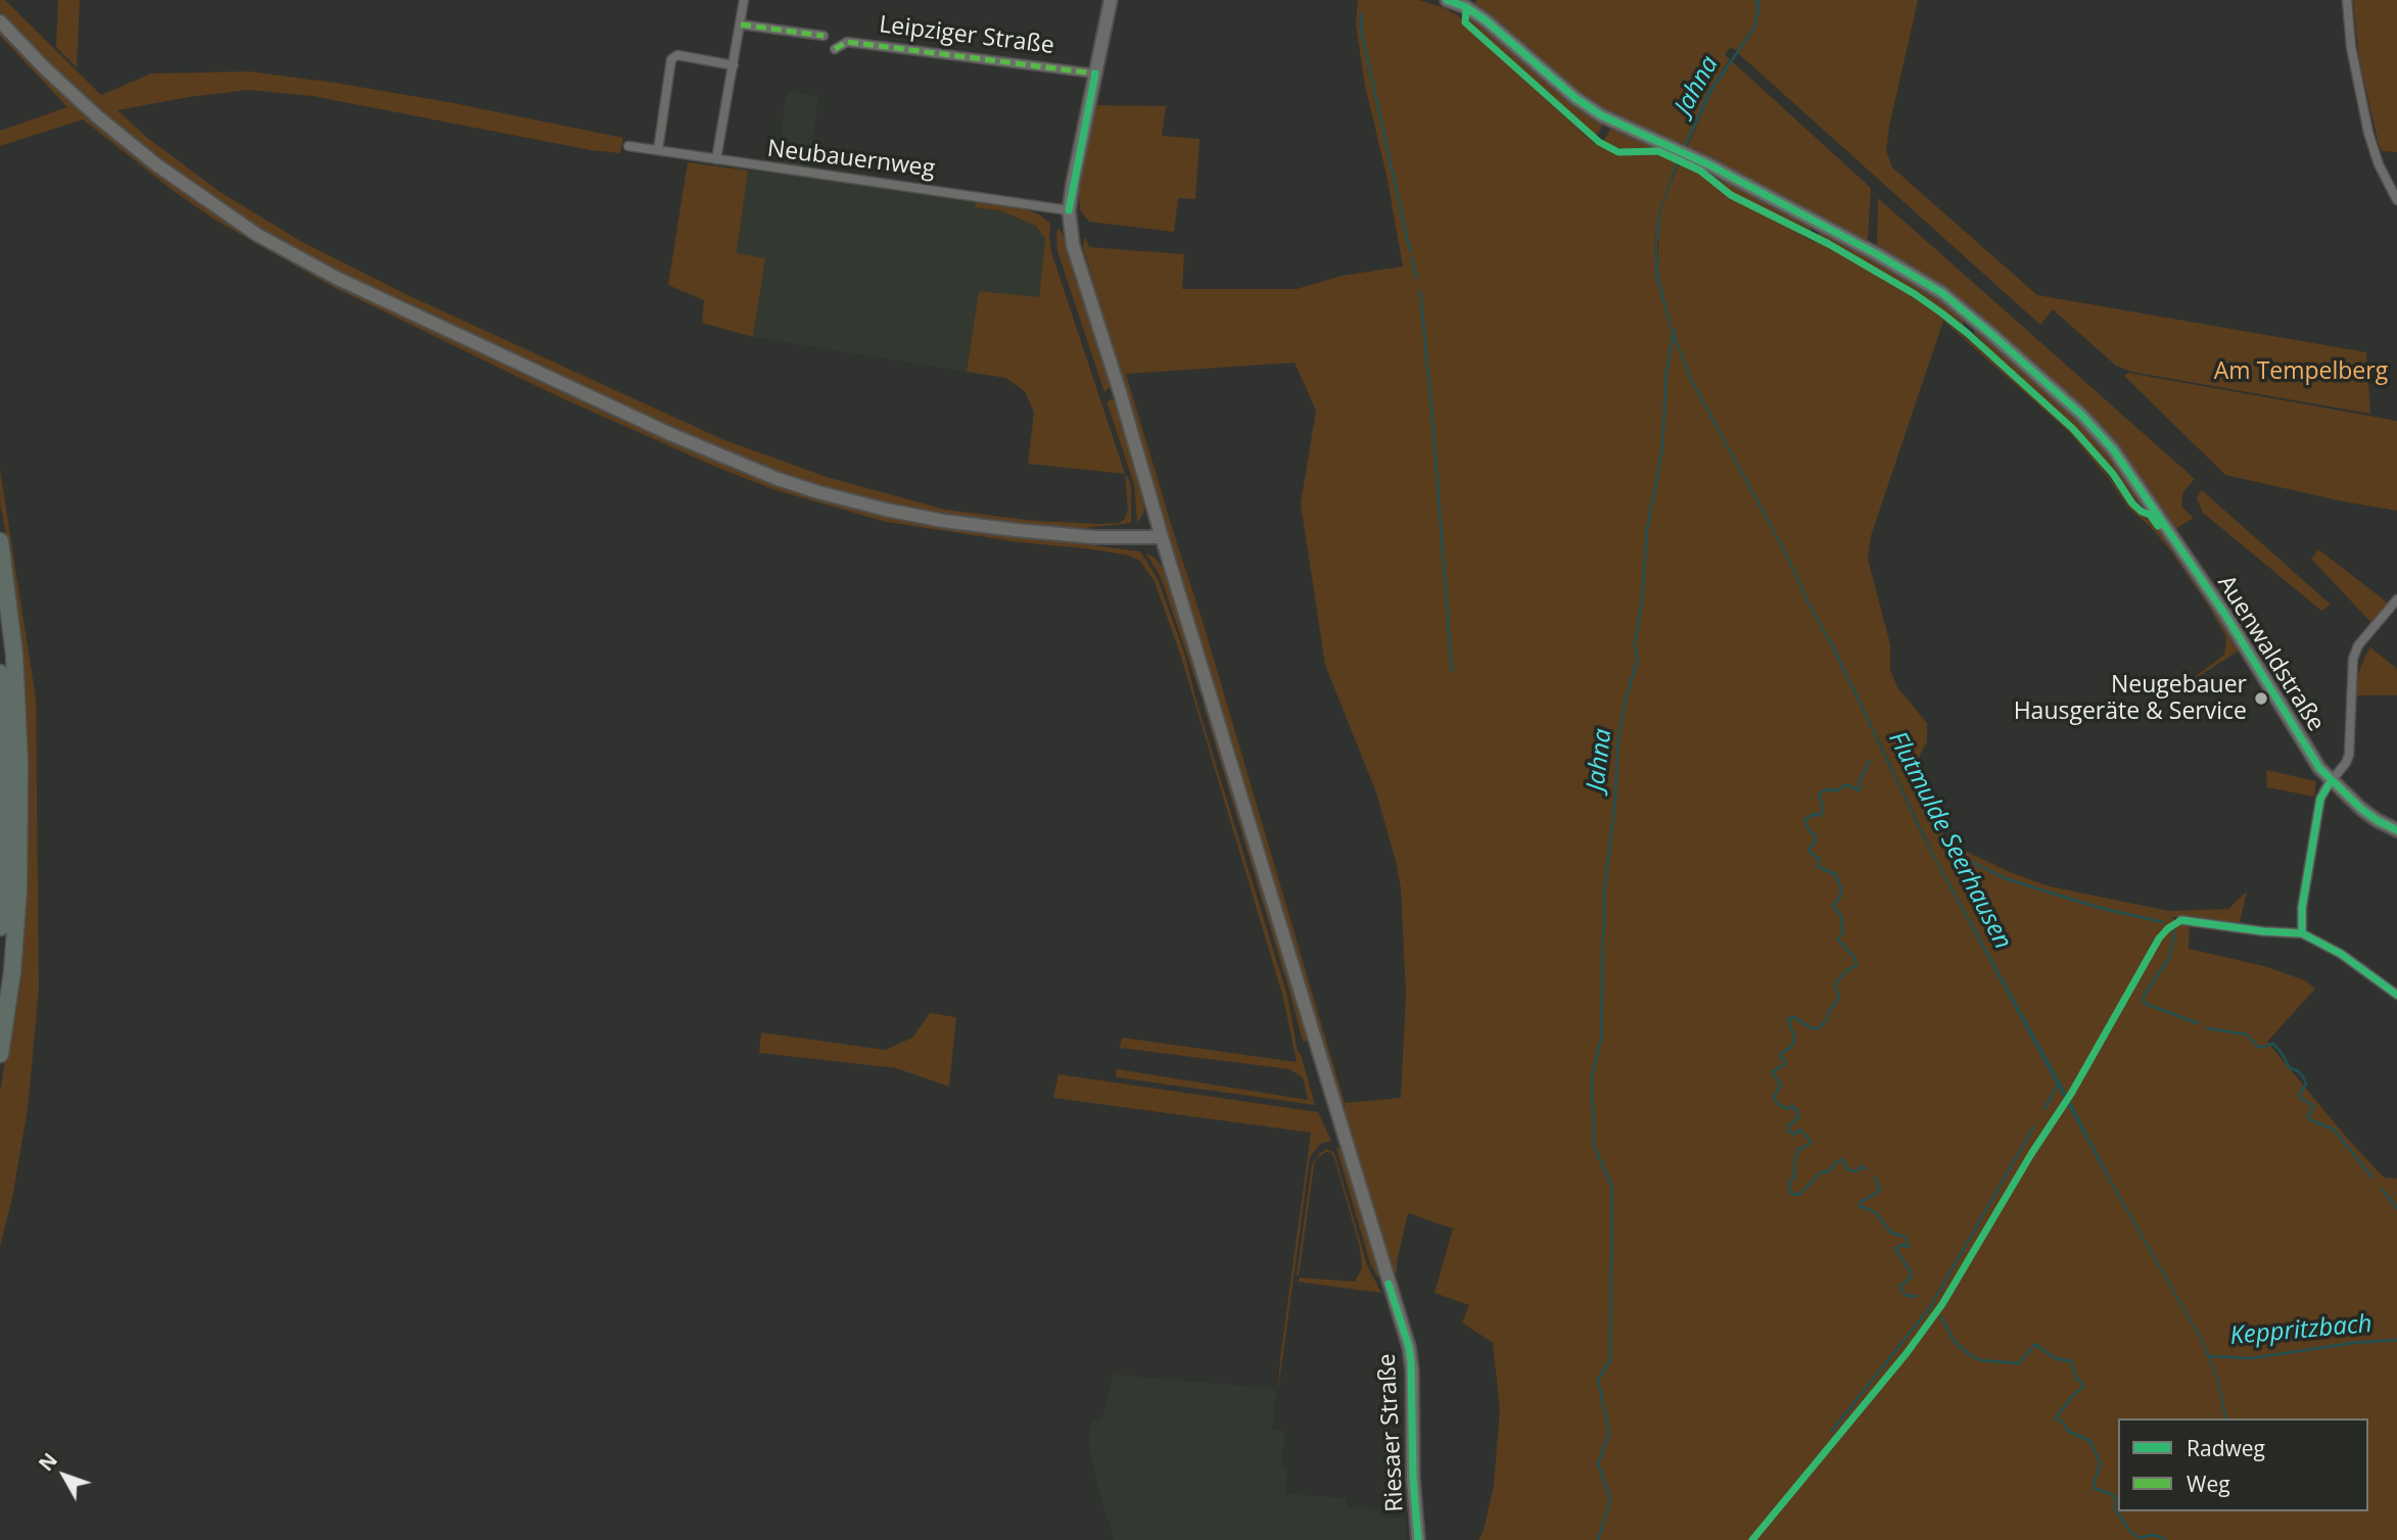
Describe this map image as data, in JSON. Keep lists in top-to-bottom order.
{
  "streets": {
    "main road": ["Auenwaldstraße", "Riesaer Straße"],
    "street": ["Leipziger Straße", "Neubauernweg"]
  },
  "crossings": [
    ["Neubauernweg", "Riesaer Straße"]
  ],
  "water": ["Jahna", "Flutmulde Seerhausen", "Keppritzbach"],
  "parks": ["Am Tempelberg"],
  "places": ["Neugebauer Hausgeräte & Service"],
  "legend": ["Radweg", "Weg"],
  "north": "top left"
}
